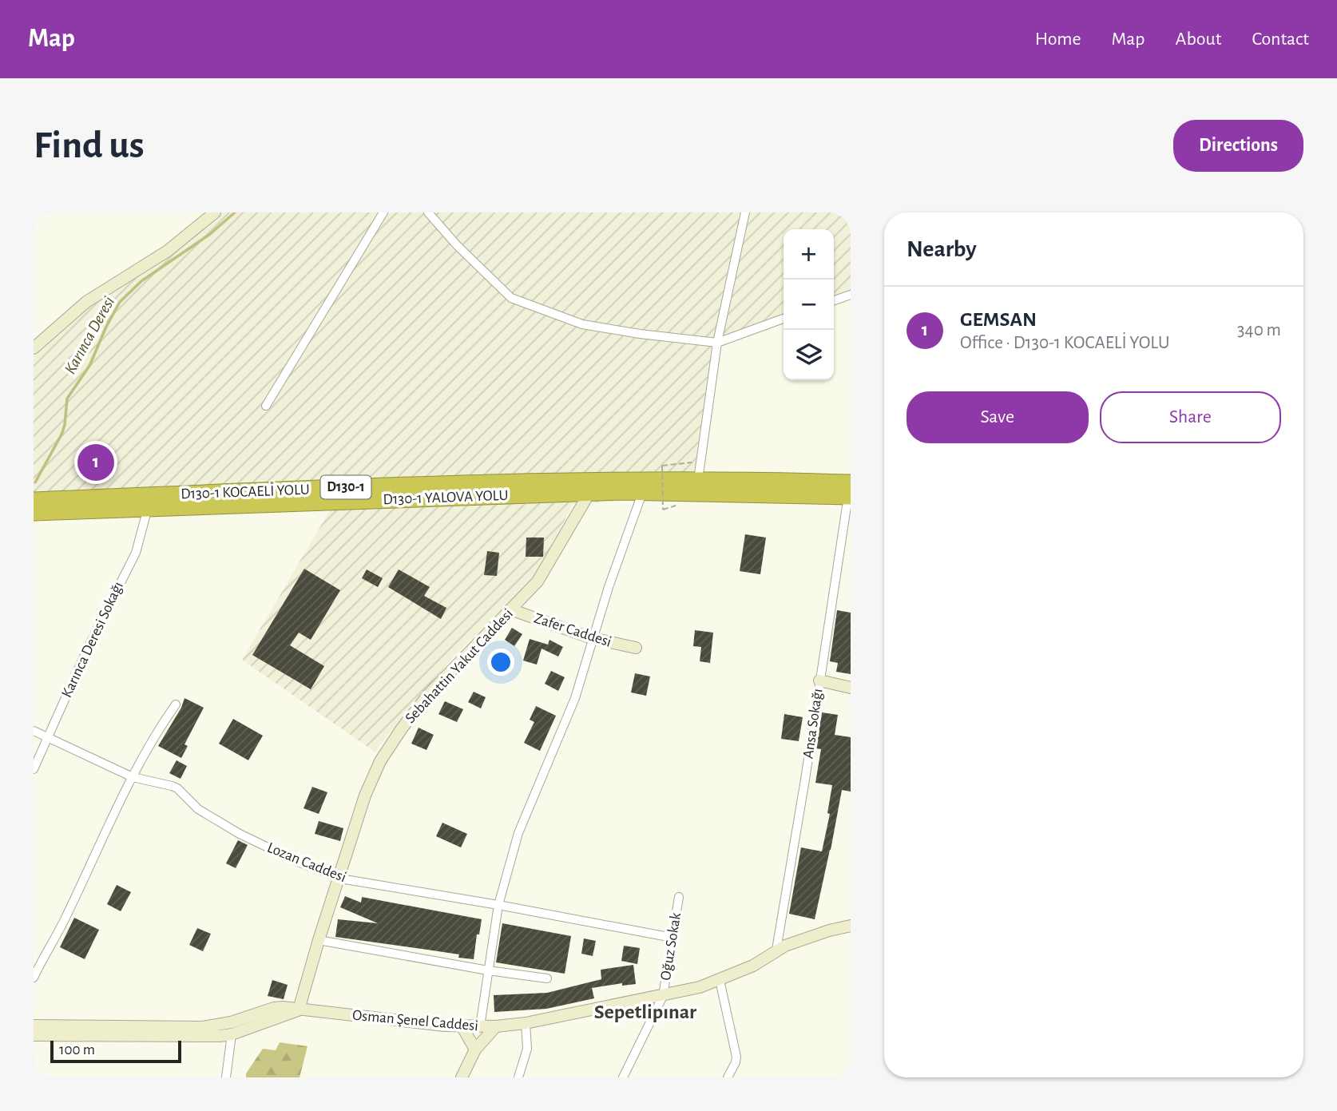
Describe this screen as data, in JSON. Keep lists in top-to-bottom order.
{
  "streets": {
    "highway": ["D130-1", "D130-1 KOCAELİ YOLU", "D130-1 YALOVA YOLU"],
    "street": [
      "Zafer Caddesi",
      "Karınca Deresi Sokağı",
      "Sebahattin Yakut Caddesi",
      "Ansa Sokağı",
      "Lozan Caddesi",
      "Oğuz Sokak",
      "Osman Şenel Caddesi"
    ]
  },
  "crossings": [
    ["D130-1", "D130-1 KOCAELİ YOLU"],
    ["D130-1", "D130-1 YALOVA YOLU"],
    ["D130-1", "Ansa Sokağı"],
    ["D130-1 KOCAELİ YOLU", "D130-1 YALOVA YOLU"],
    ["D130-1 YALOVA YOLU", "Karınca Deresi Sokağı"],
    ["D130-1 YALOVA YOLU", "Sebahattin Yakut Caddesi"],
    ["D130-1 YALOVA YOLU", "Ansa Sokağı"],
    ["Zafer Caddesi", "Sebahattin Yakut Caddesi"],
    ["Karınca Deresi Sokağı", "Lozan Caddesi"],
    ["Sebahattin Yakut Caddesi", "Lozan Caddesi"],
    ["Sebahattin Yakut Caddesi", "Osman Şenel Caddesi"],
    ["Ansa Sokağı", "Osman Şenel Caddesi"],
    ["Lozan Caddesi", "Oğuz Sokak"],
    ["Oğuz Sokak", "Osman Şenel Caddesi"]
  ],
  "districts": ["Sepetlipınar"],
  "water": ["Karınca Deresi"],
  "scale_bar": "100 m",
  "page": {
    "header": "Map",
    "nav": [
      "Home",
      "Map",
      "About",
      "Contact"
    ],
    "buttons": [
      "Directions",
      ["Save", "Share"]
    ],
    "title": "Find us",
    "heading": "Nearby",
    "map_buttons": ["+", "−"],
    "list": [
      {
        "mark": "1",
        "name": "GEMSAN",
        "note": "Office · D130-1 KOCAELİ YOLU",
        "value": "340 m"
      }
    ],
    "pins": "1",
    "scale": "100 m"
  }
}
